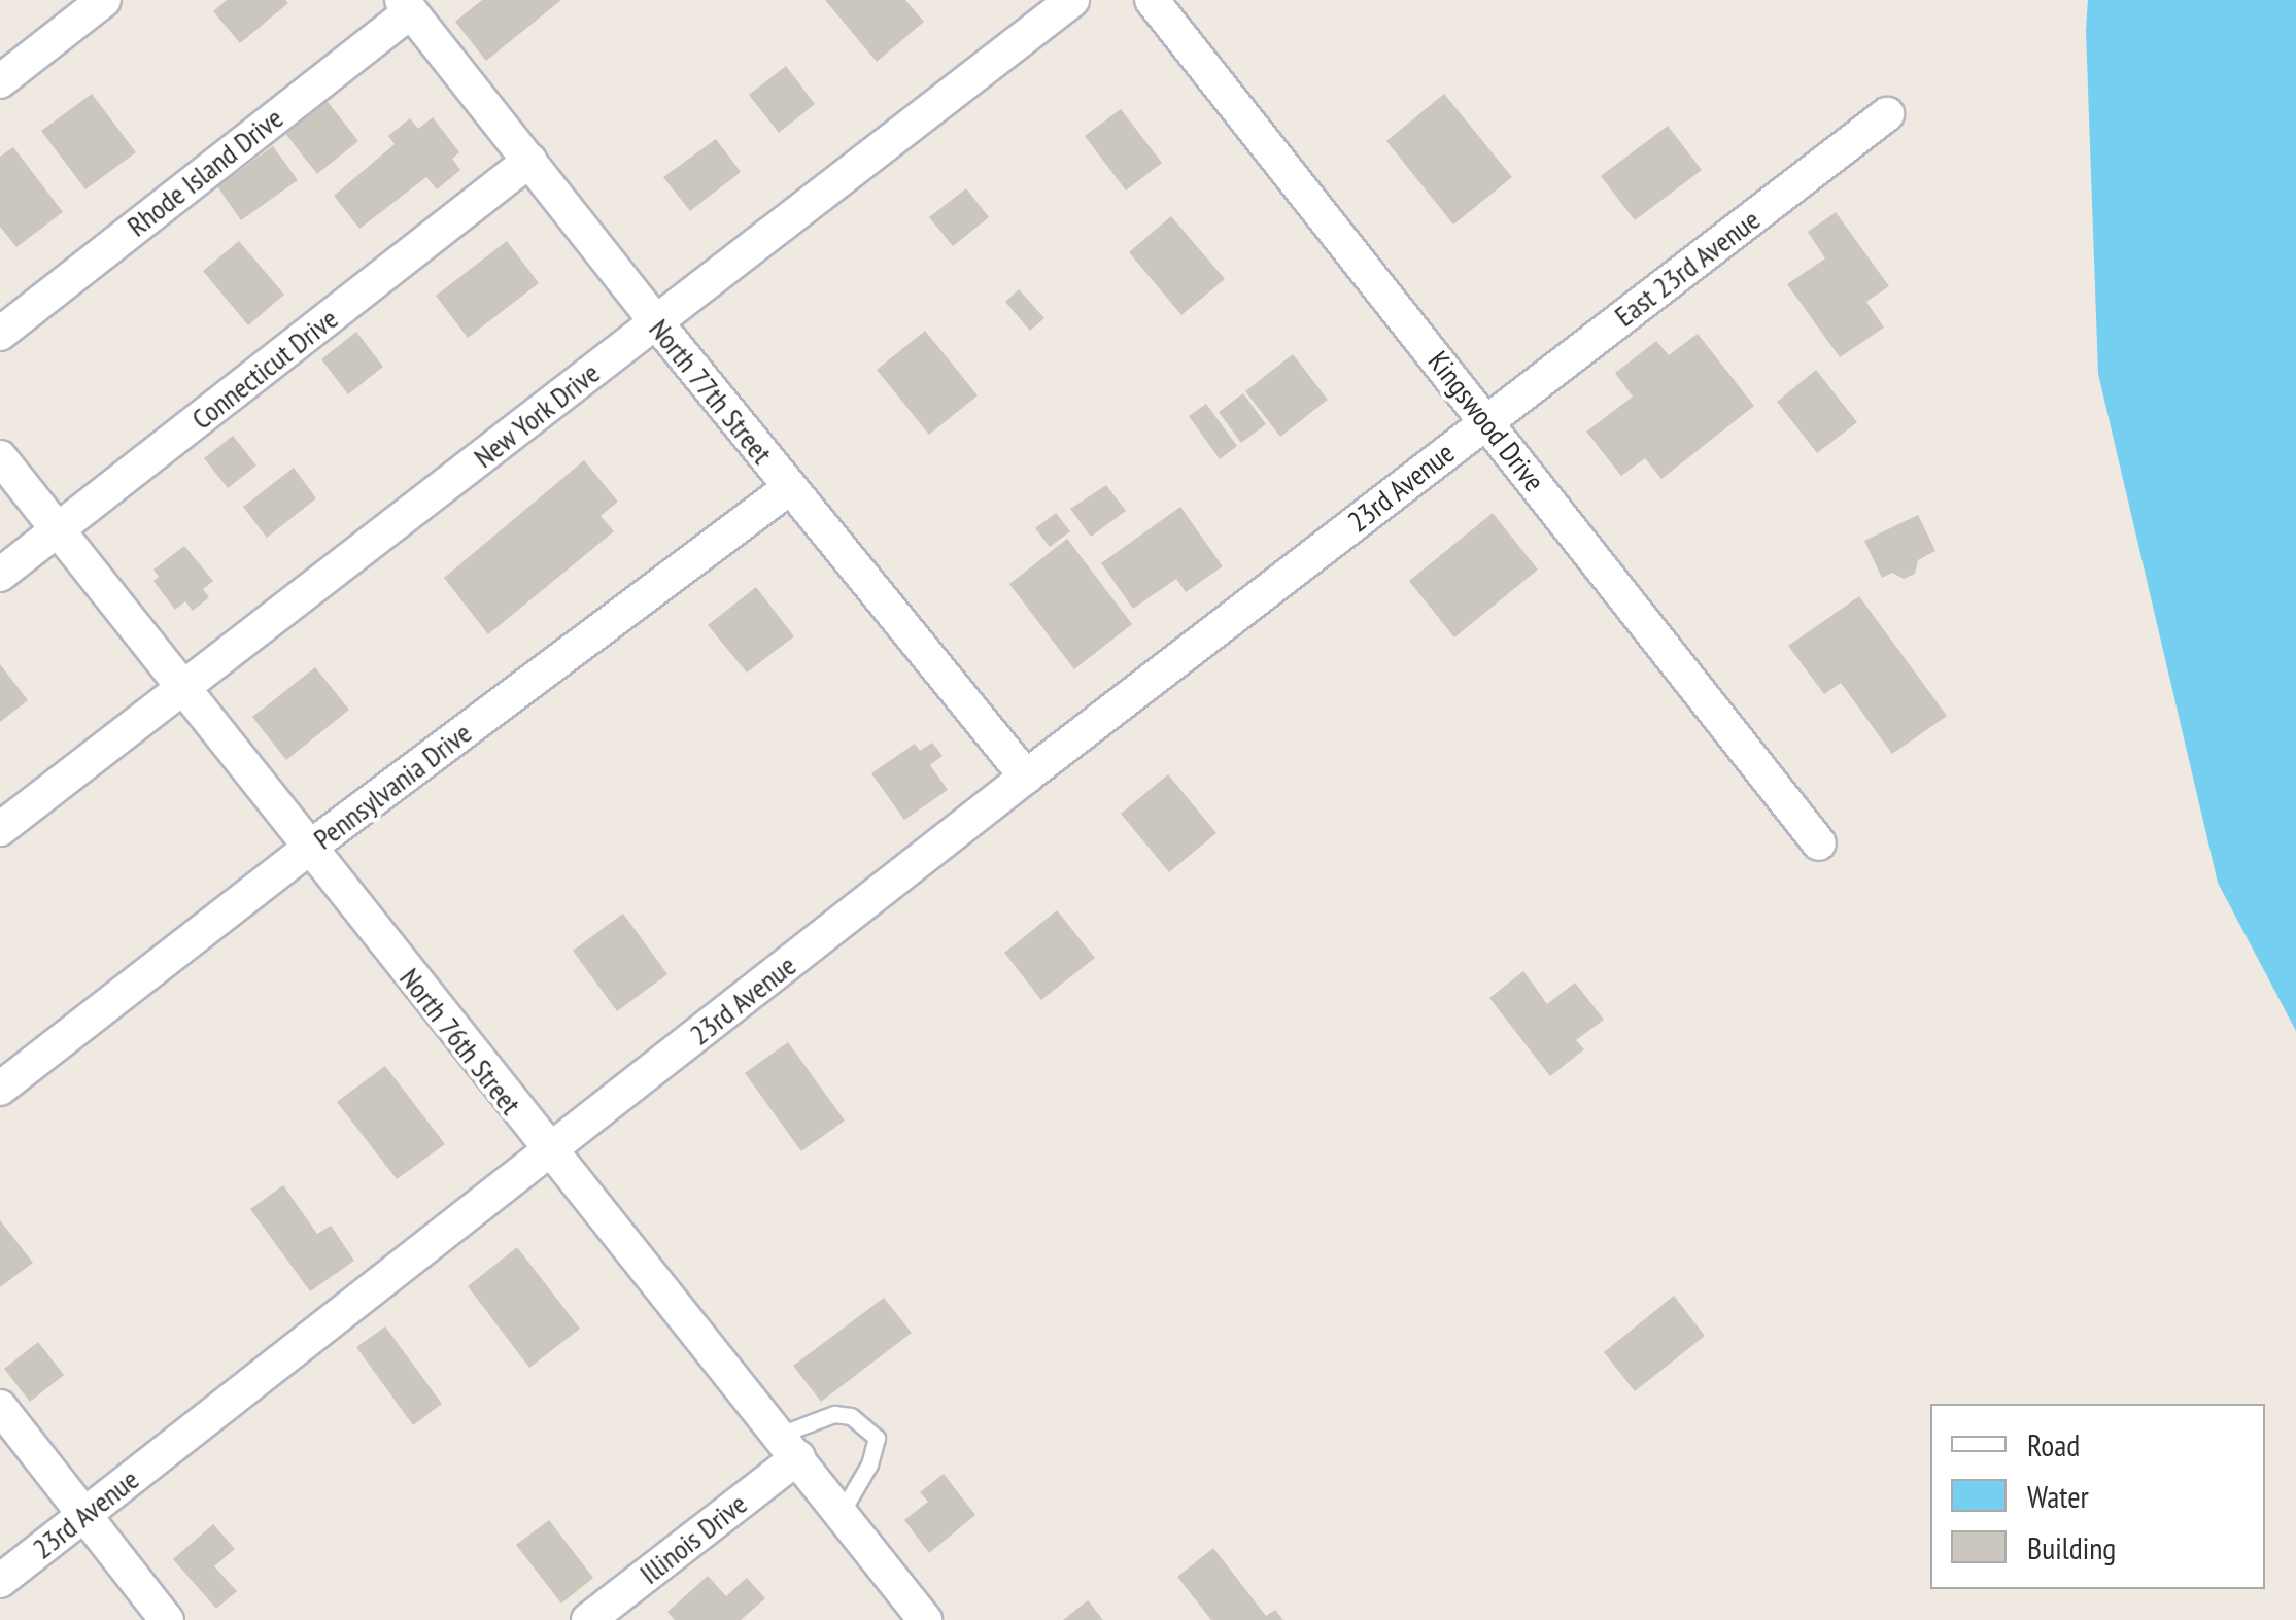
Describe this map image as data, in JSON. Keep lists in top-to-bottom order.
{
  "streets": {
    "street": [
      "Rhode Island Drive",
      "East 23rd Avenue",
      "Connecticut Drive",
      "North 77th Street",
      "New York Drive",
      "Kingswood Drive",
      "23rd Avenue",
      "Pennsylvania Drive",
      "North 76th Street",
      "Illinois Drive"
    ]
  },
  "crossings": [
    ["Rhode Island Drive", "North 77th Street"],
    ["East 23rd Avenue", "Kingswood Drive"],
    ["East 23rd Avenue", "23rd Avenue"],
    ["Connecticut Drive", "North 77th Street"],
    ["Connecticut Drive", "North 76th Street"],
    ["North 77th Street", "New York Drive"],
    ["North 77th Street", "23rd Avenue"],
    ["North 77th Street", "Pennsylvania Drive"],
    ["New York Drive", "North 76th Street"],
    ["Kingswood Drive", "23rd Avenue"],
    ["23rd Avenue", "North 76th Street"],
    ["Pennsylvania Drive", "North 76th Street"],
    ["North 76th Street", "Illinois Drive"]
  ],
  "legend": ["Road", "Water", "Building"]
}
